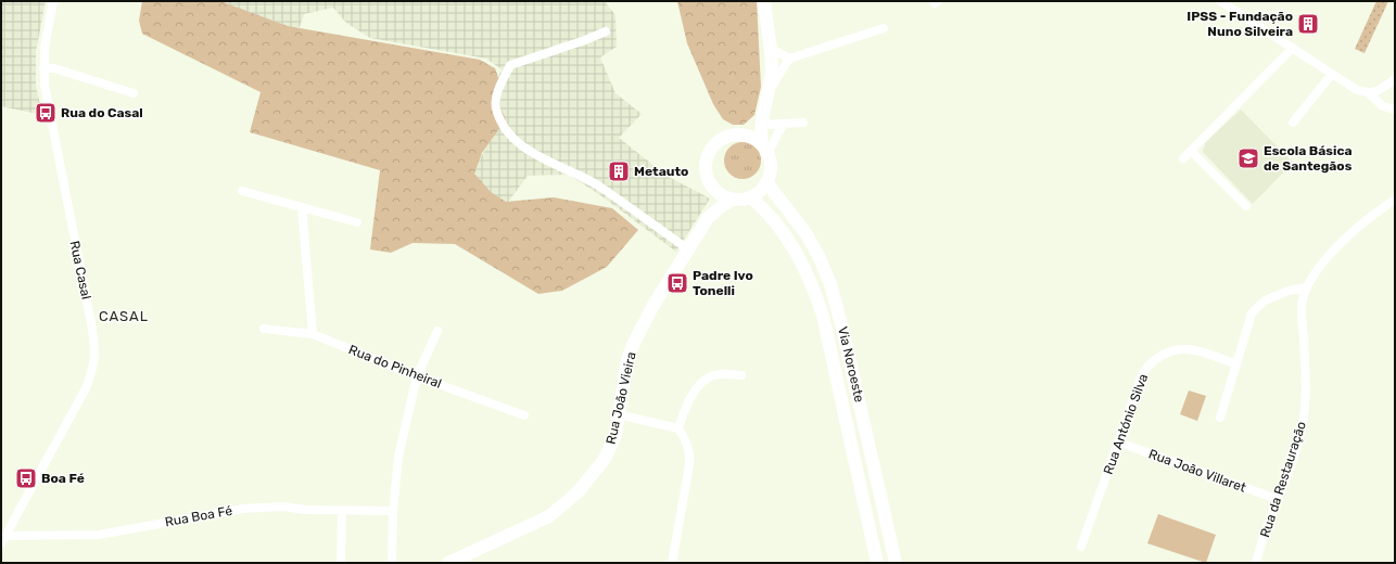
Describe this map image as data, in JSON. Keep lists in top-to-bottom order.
{
  "streets": {
    "main road": ["Via Noroeste", "Rua João Vieira"],
    "street": [
      "Rua Casal",
      "Rua do Pinheiral",
      "Rua António Silva",
      "Rua João Villaret",
      "Rua da Restauração",
      "Rua Boa Fé"
    ]
  },
  "crossings": [
    ["Rua Casal", "Rua Boa Fé"],
    ["Via Noroeste", "Rua João Vieira"],
    ["Rua António Silva", "Rua João Villaret"],
    ["Rua João Villaret", "Rua da Restauração"]
  ],
  "districts": ["CASAL"],
  "places": {
    "building": ["IPSS - Fundação Nuno Silveira", "Metauto"],
    "bus stop": ["Rua do Casal", "Padre Ivo Tonelli", "Boa Fé"],
    "school or university": ["Escola Básica de Santegãos"]
  }
}
